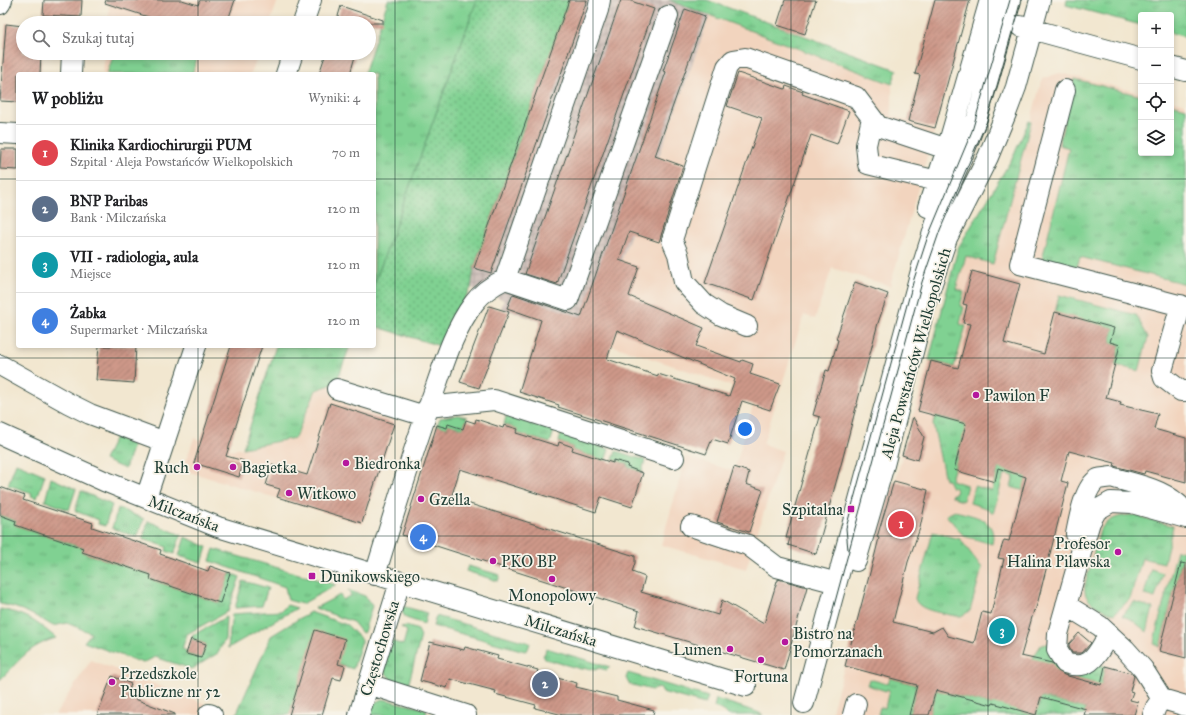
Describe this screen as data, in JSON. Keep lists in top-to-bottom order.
{
  "streets": {
    "street": ["Aleja Powstańców Wielkopolskich", "Milczańska", "Częstochowska"]
  },
  "crossings": [
    ["Milczańska", "Częstochowska"]
  ],
  "places": {
    "other": [
      "Pawilon F",
      "Biedronka",
      "Ruch",
      "Bagietka",
      "Witkowo",
      "Gzella",
      "Profesor Halina Pilawska",
      "PKO BP",
      "Monopolowy",
      "Bistro na Pomorzanach",
      "Lumen",
      "Fortuna",
      "Przedszkole Publiczne nr 52"
    ],
    "transit": ["Szpitalna", "Dunikowskiego"]
  },
  "page": {
    "map_buttons": ["+", "−"],
    "search": "Szukaj tutaj",
    "heading": ["W pobliżu", "Wyniki: 4"],
    "list": [
      {
        "mark": "1",
        "name": "Klinika Kardiochirurgii PUM",
        "note": "Szpital · Aleja Powstańców Wielkopolskich",
        "value": "70 m"
      },
      {
        "mark": "2",
        "name": "BNP Paribas",
        "note": "Bank · Milczańska",
        "value": "120 m"
      },
      {
        "mark": "3",
        "name": "VII - radiologia, aula",
        "note": "Miejsce",
        "value": "120 m"
      },
      {
        "mark": "4",
        "name": "Żabka",
        "note": "Supermarket · Milczańska",
        "value": "120 m"
      }
    ],
    "pins": [
      "1",
      "4",
      "3",
      "2"
    ]
  }
}
